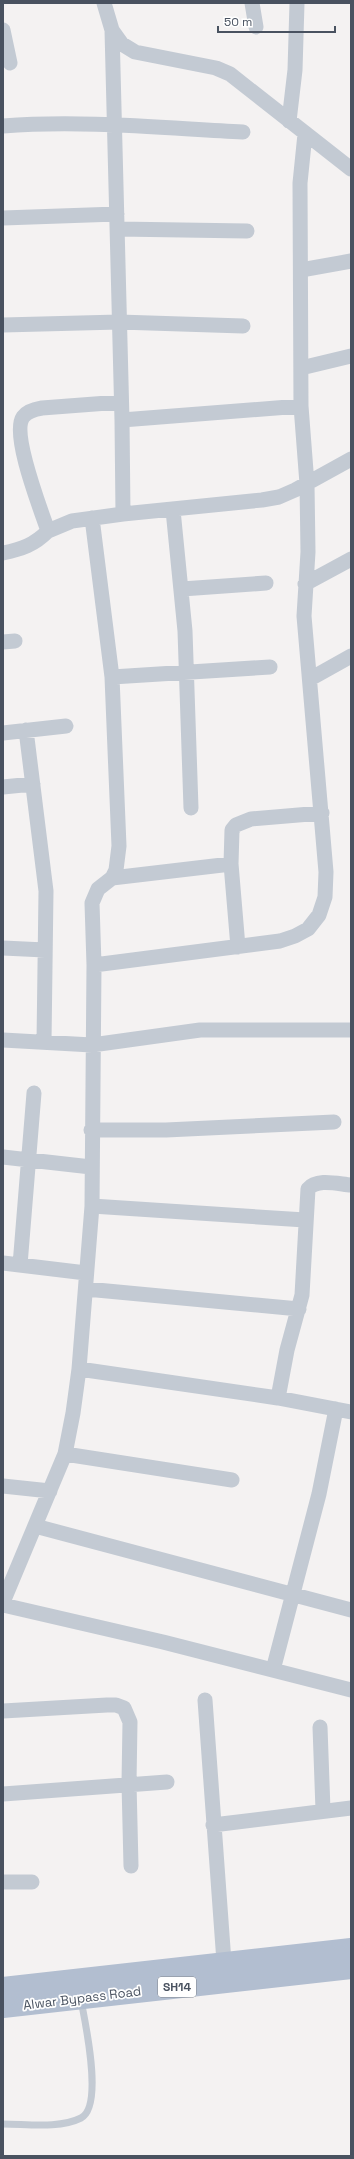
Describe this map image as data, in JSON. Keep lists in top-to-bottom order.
{
  "streets": {
    "main road": ["SH14", "Alwar Bypass Road"]
  },
  "scale_bar": "50 m"
}
